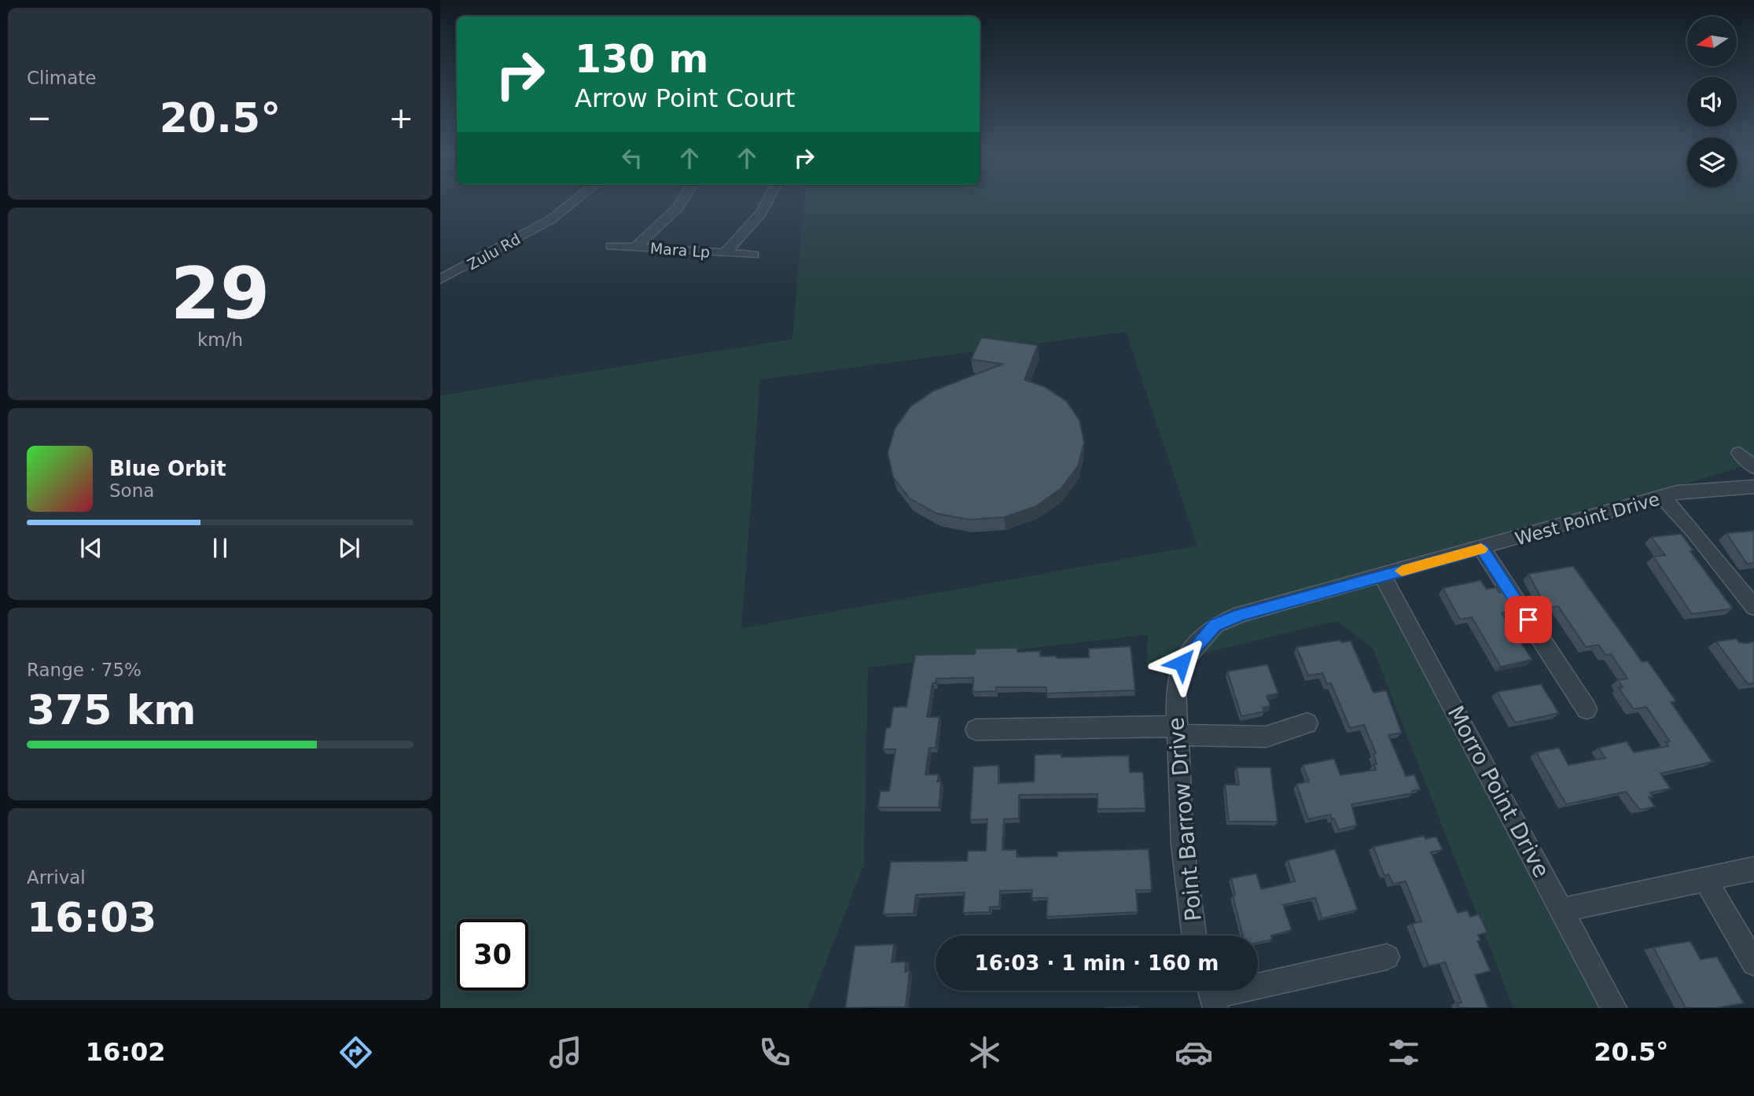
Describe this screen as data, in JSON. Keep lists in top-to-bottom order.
{
  "streets": {
    "street": [
      "Mara Lp",
      "Zulu Rd",
      "West Point Drive",
      "Morro Point Drive",
      "Point Barrow Drive"
    ]
  },
  "crossings": [
    ["West Point Drive", "Morro Point Drive"],
    ["West Point Drive", "Point Barrow Drive"]
  ],
  "north": "left",
  "page": {
    "tile": [
      "Climate",
      ["29", "km/h"],
      ["Range · 75%", "375 km"],
      ["Arrival", "16:03"]
    ],
    "turn": ["130 m", "Arrow Point Court"],
    "heat": ["−", "20.5°", "+"],
    "song": ["Blue Orbit", "Sona"],
    "limit": "30",
    "trip": "16:03 · 1 min · 160 m",
    "tabs": ["16:02", "20.5°"]
  }
}
